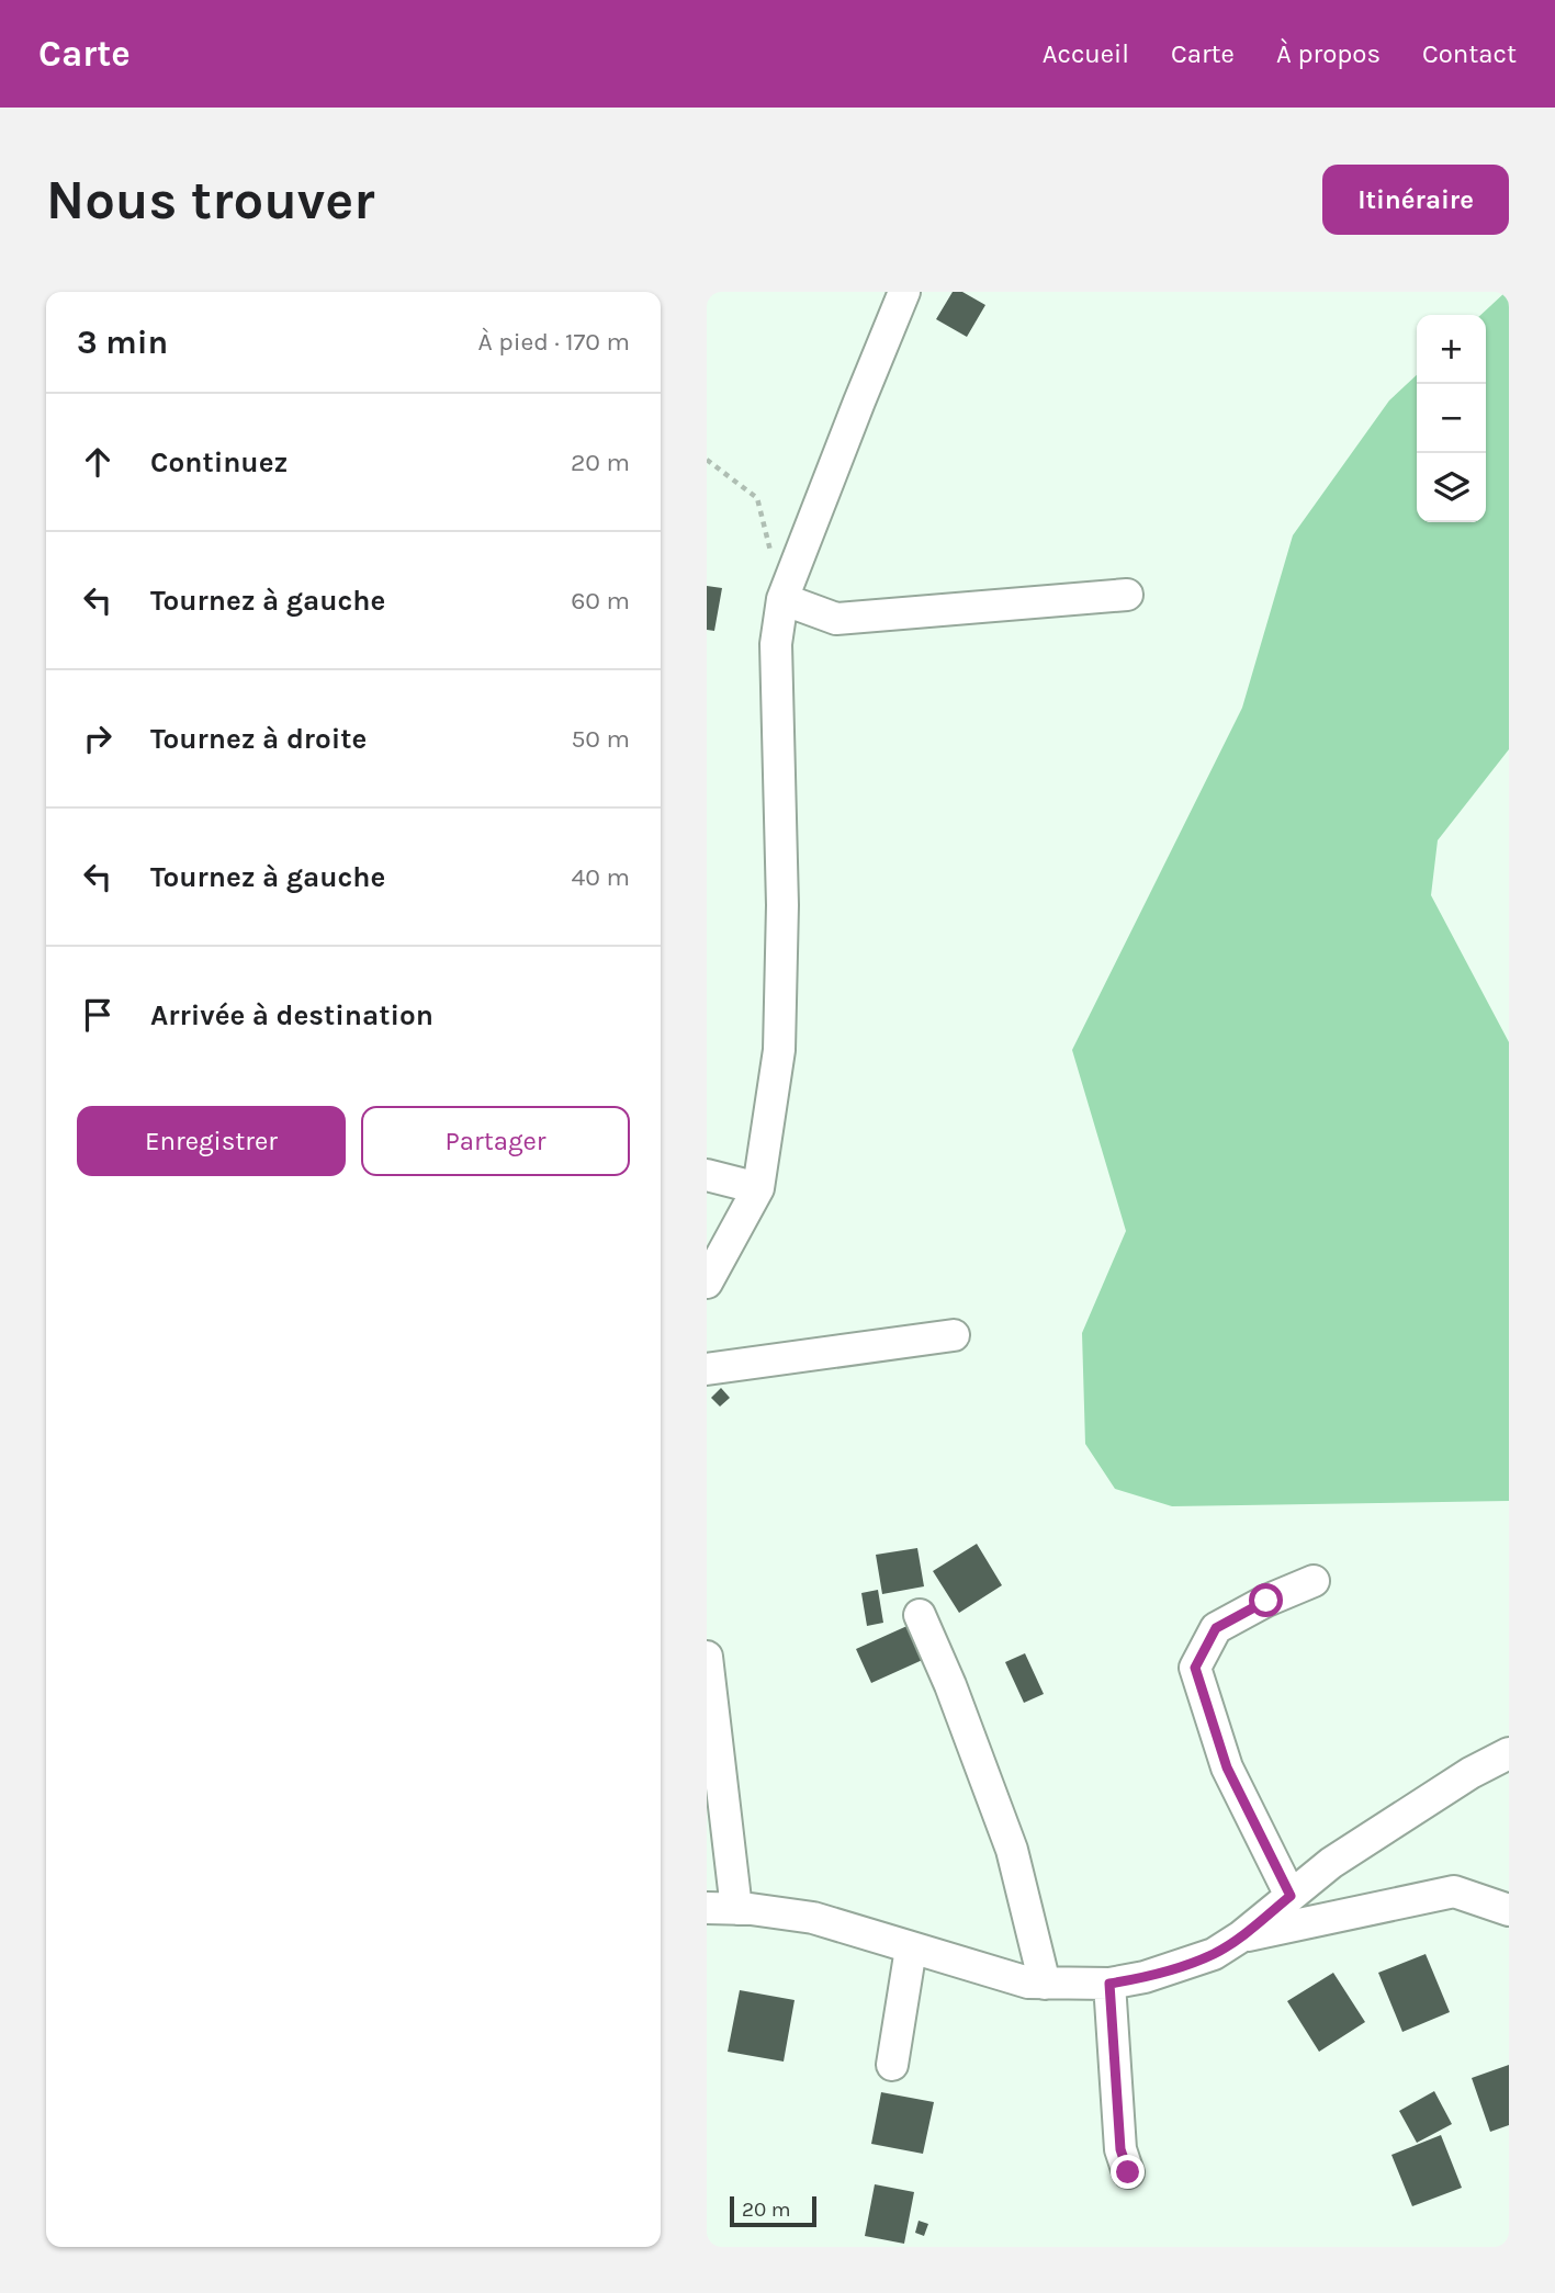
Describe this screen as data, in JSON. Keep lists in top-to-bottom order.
{
  "scale_bar": "20 m",
  "page": {
    "header": "Carte",
    "nav": [
      "Accueil",
      "Carte",
      "À propos",
      "Contact"
    ],
    "buttons": [
      "Itinéraire",
      ["Enregistrer", "Partager"]
    ],
    "title": "Nous trouver",
    "heading": ["3 min", "À pied · 170 m"],
    "map_buttons": ["+", "−"],
    "list": [
      ["Continuez", "20 m"],
      ["Tournez à gauche", "60 m"],
      ["Tournez à droite", "50 m"],
      ["Tournez à gauche", "40 m"],
      "Arrivée à destination"
    ],
    "scale": "20 m"
  }
}
